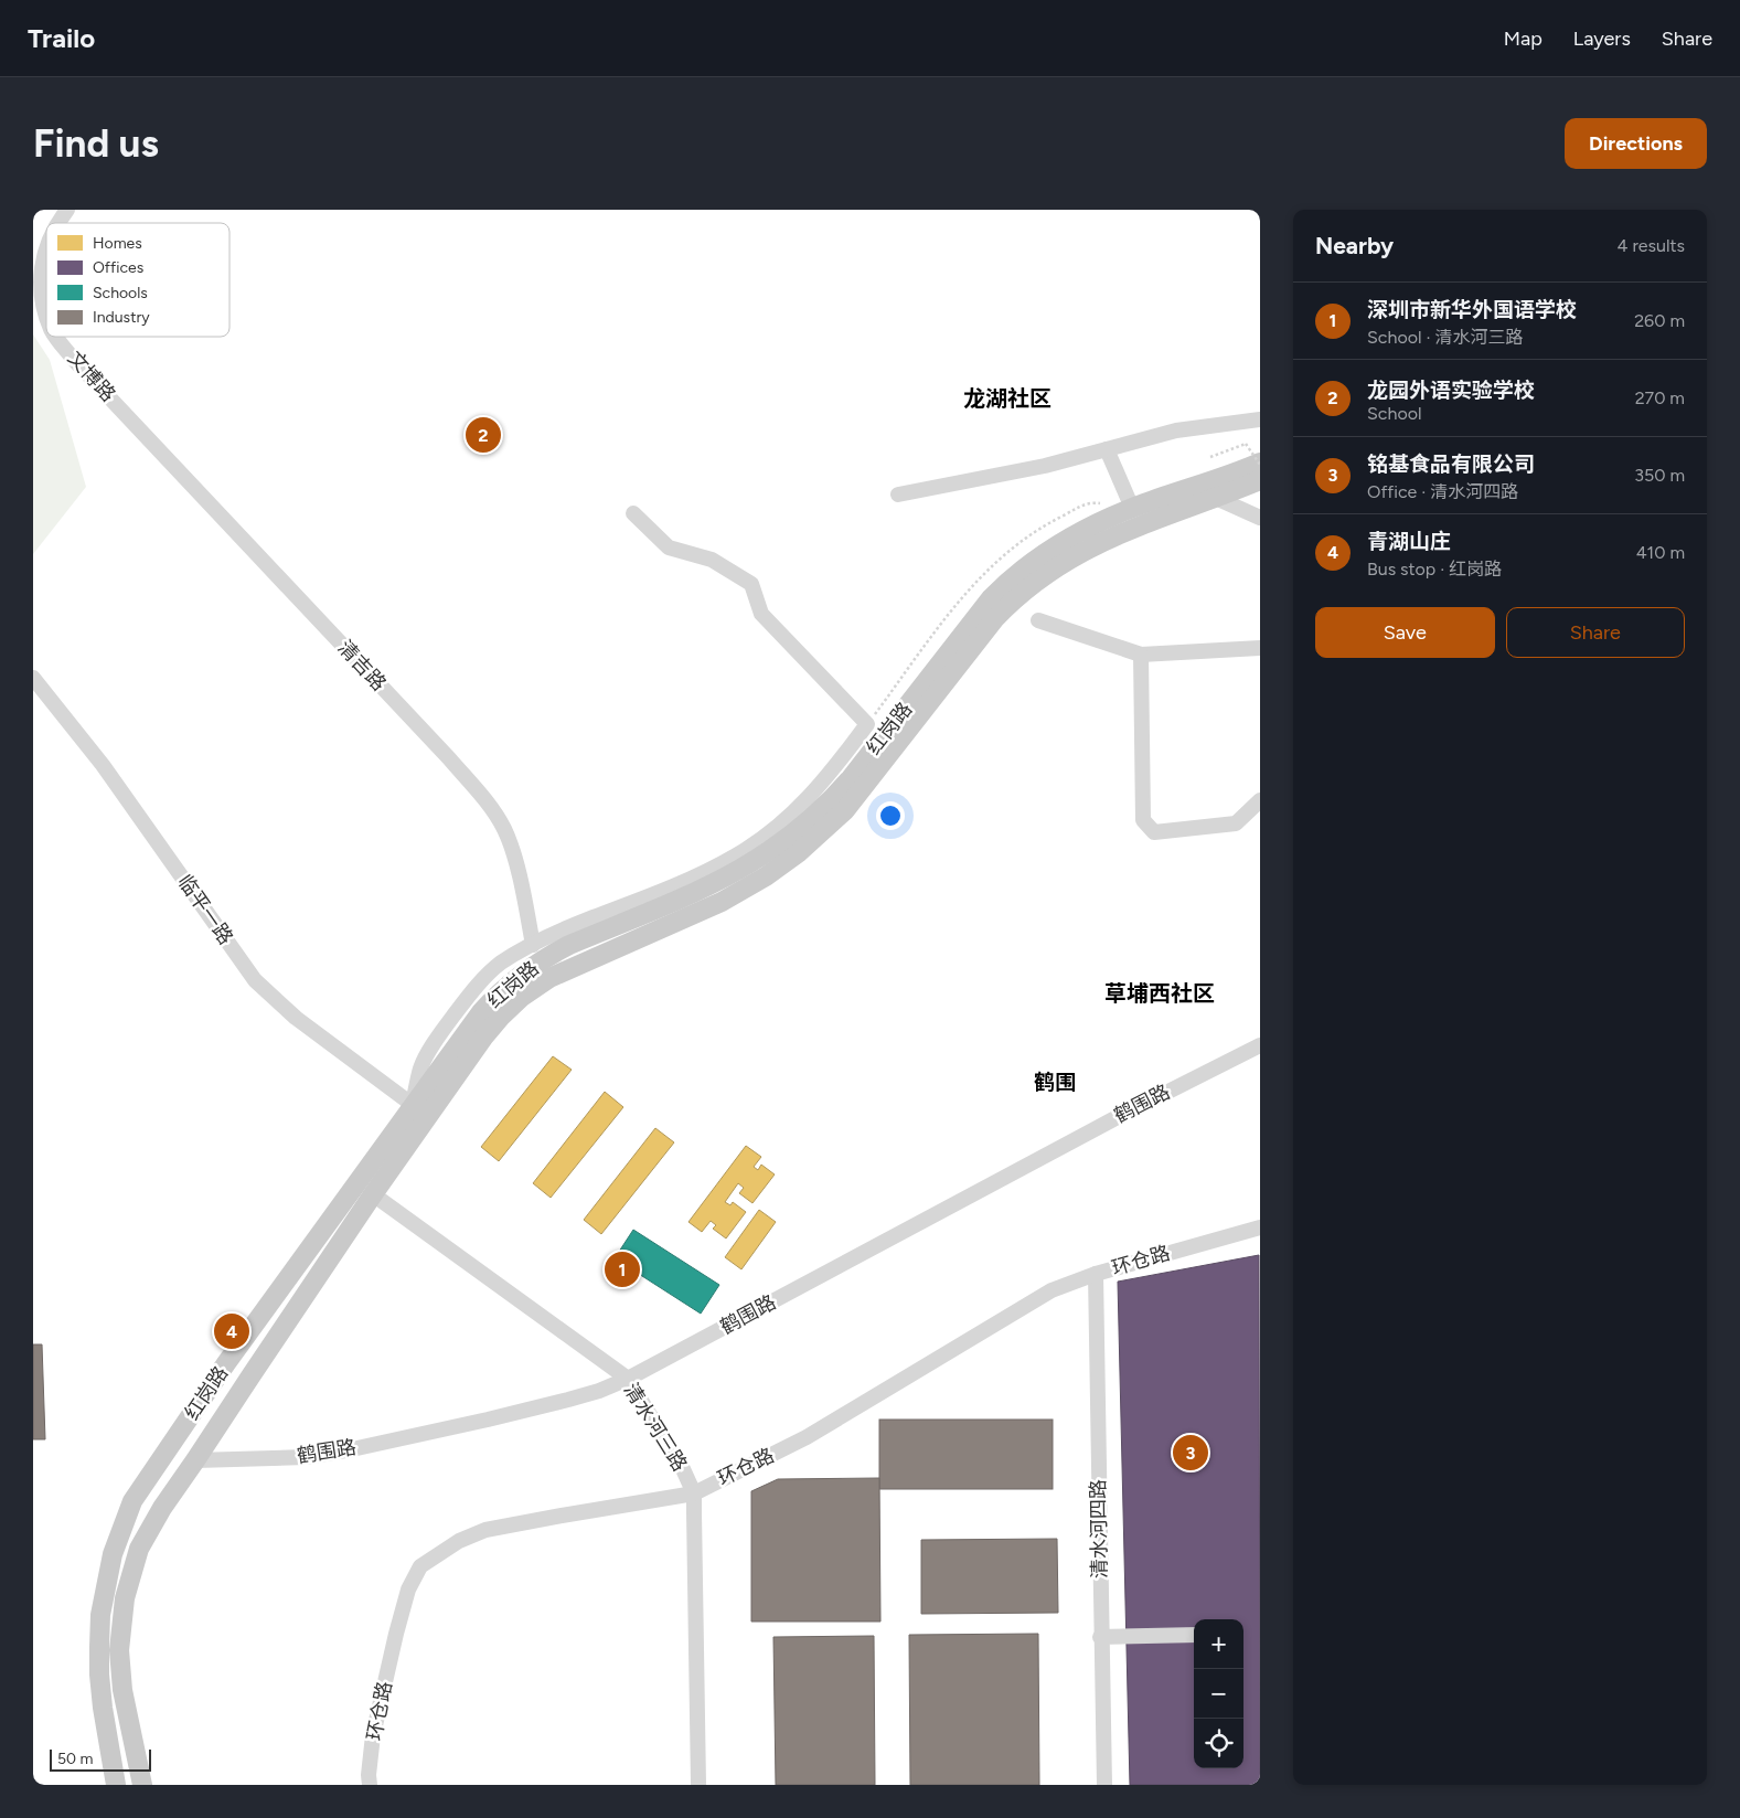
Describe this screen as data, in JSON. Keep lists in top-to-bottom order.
{
  "streets": {
    "main road": ["红岗路"],
    "street": [
      "文博路",
      "清吉路",
      "临平一路",
      "鹤围路",
      "环仓路",
      "清水河三路",
      "清水河四路"
    ]
  },
  "crossings": [
    ["文博路", "清吉路"],
    ["红岗路", "临平一路"],
    ["红岗路", "鹤围路"],
    ["红岗路", "清水河三路"],
    ["鹤围路", "清水河三路"],
    ["环仓路", "清水河三路"],
    ["环仓路", "清水河四路"]
  ],
  "districts": ["龙湖社区", "草埔西社区", "鹤围"],
  "legend": [
    "Homes",
    "Offices",
    "Schools",
    "Industry"
  ],
  "scale_bar": "50 m",
  "page": {
    "header": "Trailo",
    "nav": ["Map", "Layers", "Share"],
    "buttons": [
      "Directions",
      ["Save", "Share"]
    ],
    "title": "Find us",
    "heading": ["Nearby", "4 results"],
    "list": [
      {
        "mark": "1",
        "name": "深圳市新华外国语学校",
        "note": "School · 清水河三路",
        "value": "260 m"
      },
      {
        "mark": "2",
        "name": "龙园外语实验学校",
        "note": "School",
        "value": "270 m"
      },
      {
        "mark": "3",
        "name": "铭基食品有限公司",
        "note": "Office · 清水河四路",
        "value": "350 m"
      },
      {
        "mark": "4",
        "name": "青湖山庄",
        "note": "Bus stop · 红岗路",
        "value": "410 m"
      }
    ],
    "pins": [
      "2",
      "1",
      "4",
      "3"
    ],
    "map_buttons": ["+", "−"],
    "scale": "50 m"
  }
}
